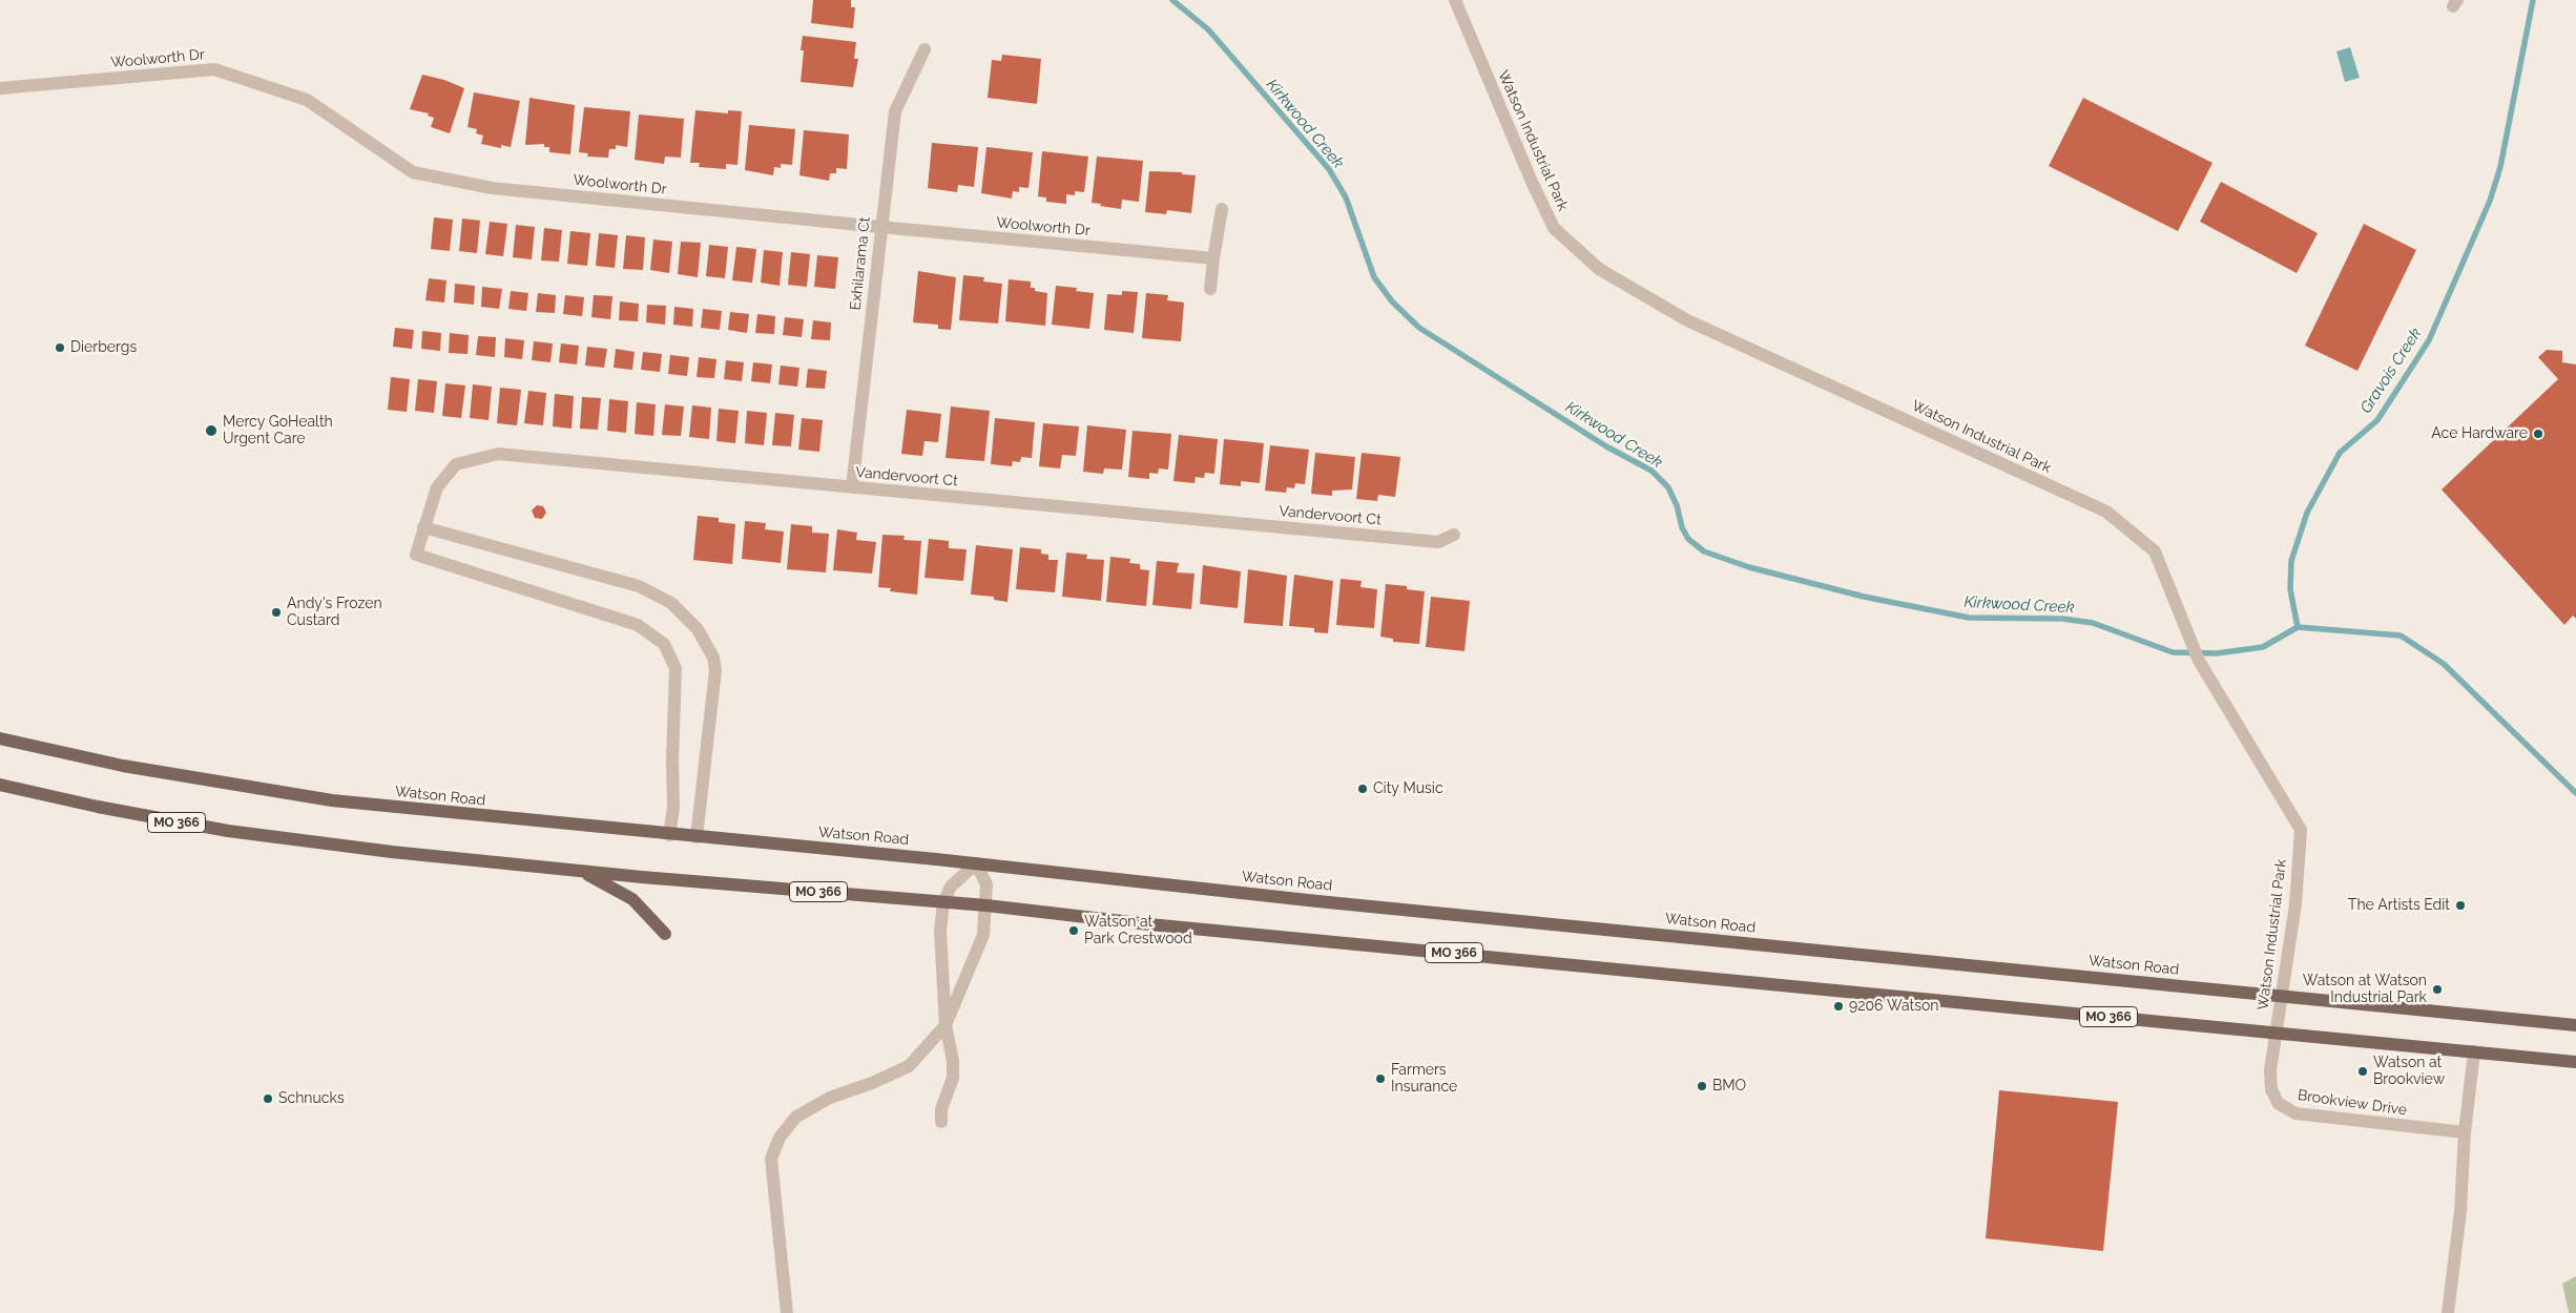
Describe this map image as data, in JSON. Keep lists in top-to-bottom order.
{
  "streets": {
    "main road": ["Watson Road", "MO 366"],
    "street": [
      "Woolworth Dr",
      "Watson Industrial Park",
      "Exhilarama Ct",
      "Vandervoort Ct",
      "Brookview Drive"
    ]
  },
  "crossings": [
    ["Woolworth Dr", "Exhilarama Ct"],
    ["Watson Industrial Park", "Watson Road"],
    ["Watson Industrial Park", "MO 366"],
    ["Watson Industrial Park", "Brookview Drive"],
    ["Exhilarama Ct", "Vandervoort Ct"],
    ["Vandervoort Ct", "Watson Road"],
    ["MO 366", "Brookview Drive"]
  ],
  "water": ["Kirkwood Creek", "Gravois Creek"],
  "places": [
    "Dierbergs",
    "Mercy GoHealth Urgent Care",
    "Ace Hardware",
    "Andy's Frozen Custard",
    "City Music",
    "The Artists Edit",
    "Watson at Park Crestwood",
    "Watson at Watson Industrial Park",
    "9206 Watson",
    "Watson at Brookview",
    "Farmers Insurance",
    "BMO",
    "Schnucks"
  ]
}
